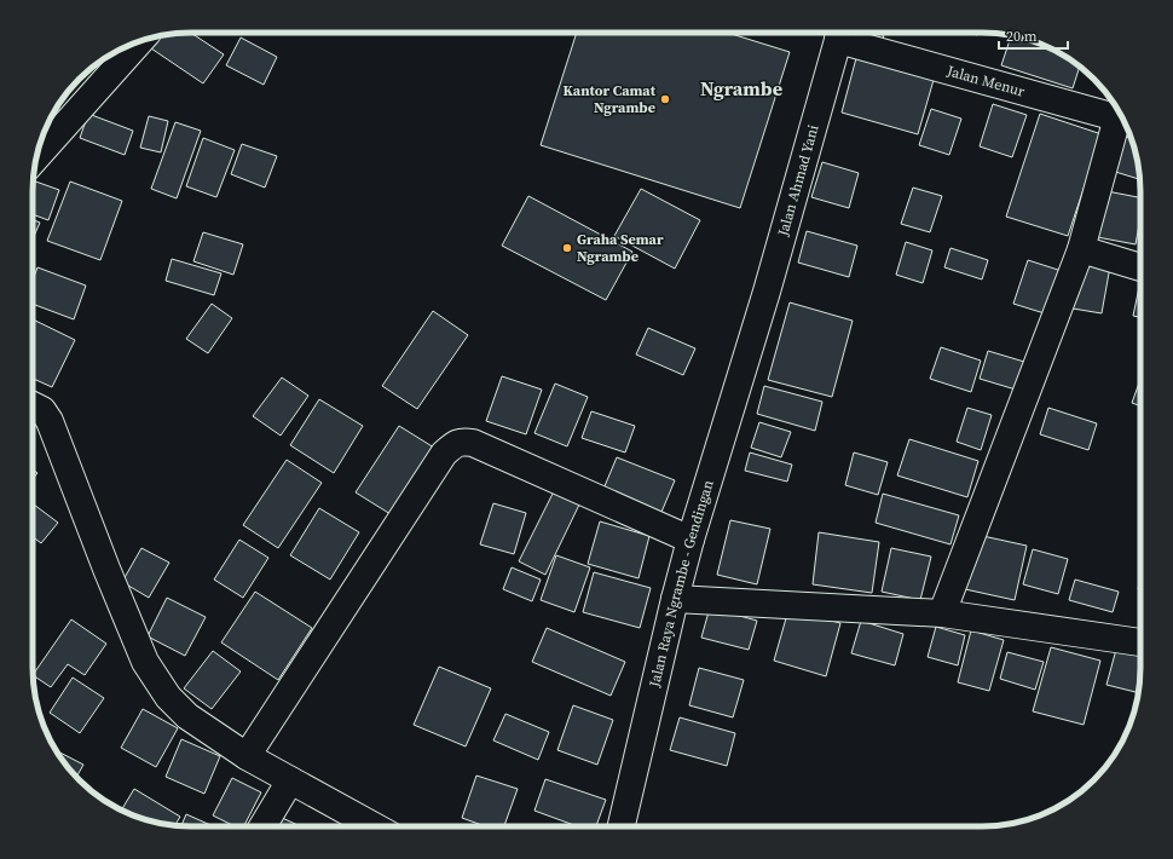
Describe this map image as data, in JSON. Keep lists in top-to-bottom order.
{
  "streets": {
    "street": ["Jalan Menur", "Jalan Ahmad Yani", "Jalan Raya Ngrambe - Gendingan"]
  },
  "crossings": [
    ["Jalan Menur", "Jalan Ahmad Yani"],
    ["Jalan Ahmad Yani", "Jalan Raya Ngrambe - Gendingan"]
  ],
  "districts": ["Ngrambe"],
  "places": ["Kantor Camat Ngrambe", "Graha Semar Ngrambe"],
  "scale_bar": "20 m"
}
